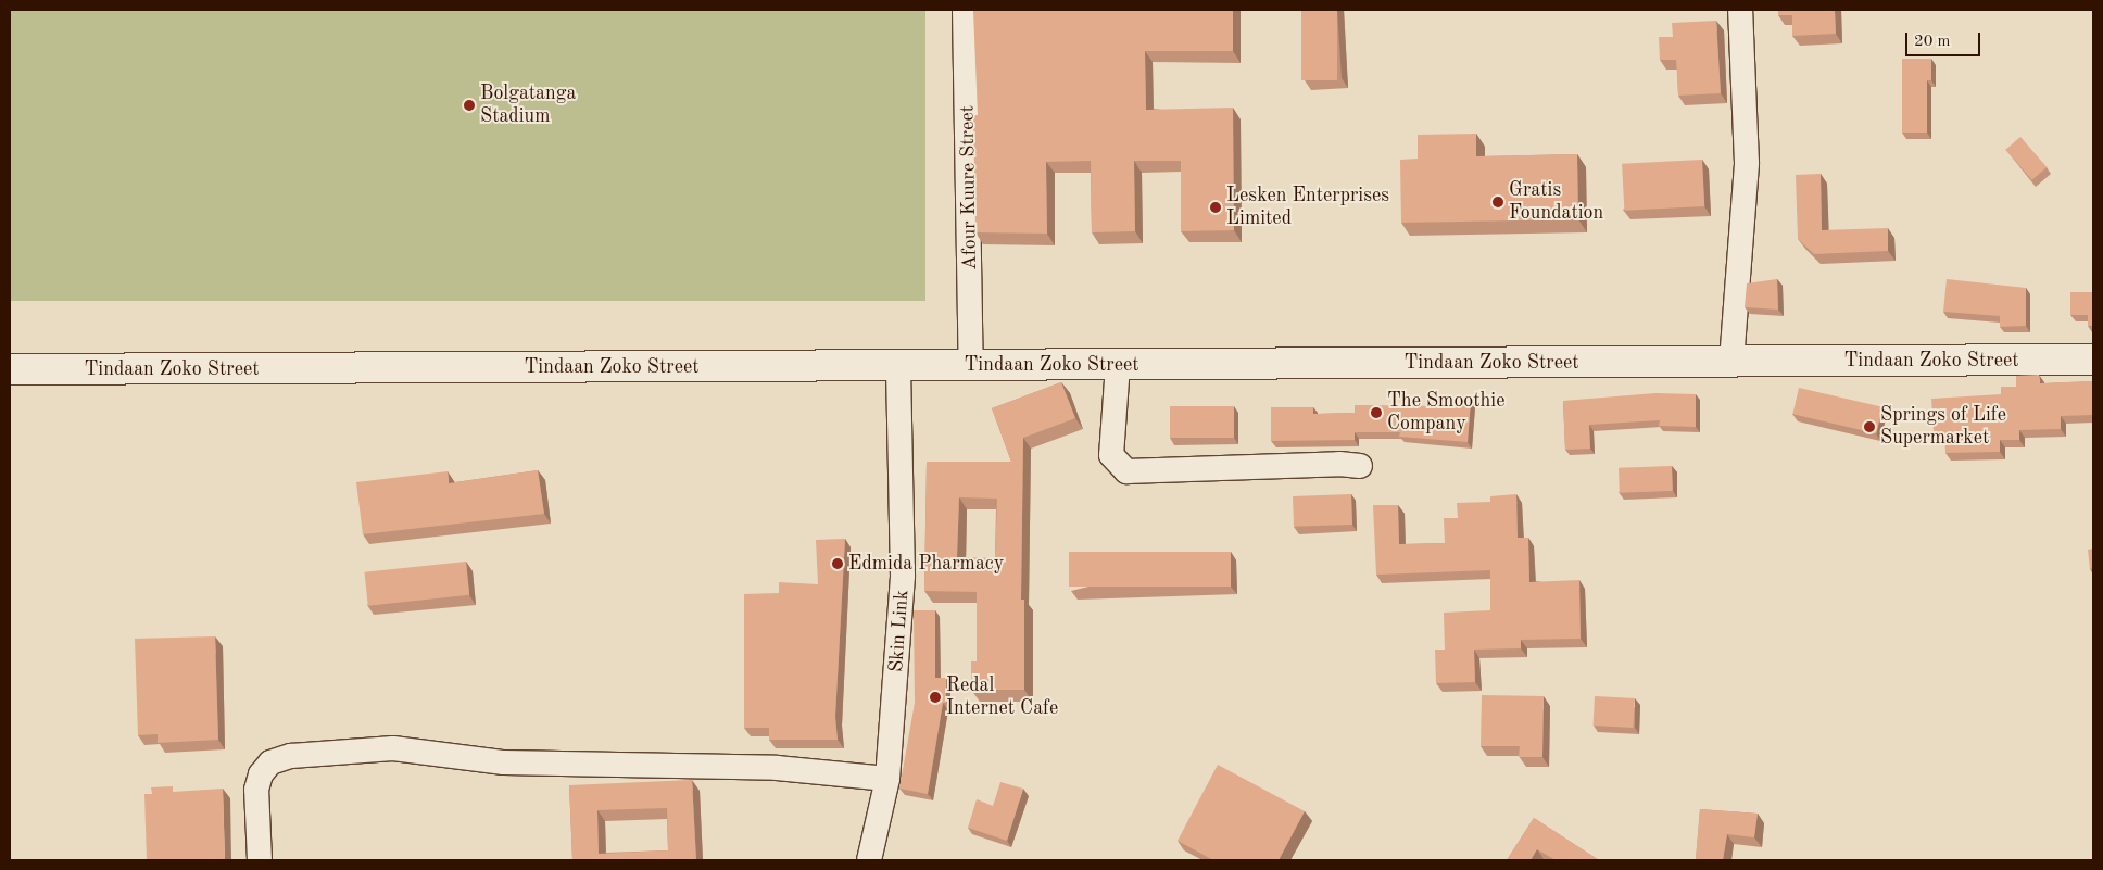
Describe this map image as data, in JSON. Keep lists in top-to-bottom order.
{
  "streets": {
    "main road": ["Tindaan Zoko Street"],
    "street": ["Afour Kuure Street", "Skin Link"]
  },
  "crossings": [
    ["Afour Kuure Street", "Tindaan Zoko Street"],
    ["Tindaan Zoko Street", "Skin Link"]
  ],
  "places": [
    "Bolgatanga Stadium",
    "Gratis Foundation",
    "Lesken Enterprises Limited",
    "The Smoothie Company",
    "Springs of Life Supermarket",
    "Edmida Pharmacy",
    "Redal Internet Cafe"
  ],
  "scale_bar": "20 m"
}
